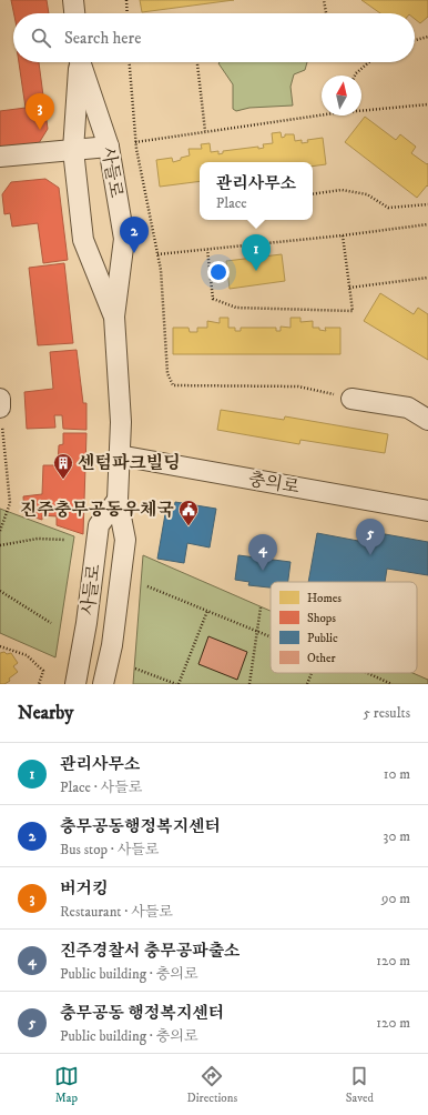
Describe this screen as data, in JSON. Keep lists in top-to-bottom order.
{
  "streets": {
    "street": ["사들로", "충의로"]
  },
  "crossings": [
    ["사들로", "충의로"]
  ],
  "places": {
    "building": ["센텀파크빌딩"],
    "public building": ["진주충무공동우체국"]
  },
  "legend": [
    "Homes",
    "Shops",
    "Public",
    "Other"
  ],
  "north": "top",
  "page": {
    "search": "Search here",
    "pins": [
      "3",
      "2",
      "1",
      "5",
      "4"
    ],
    "popup": ["관리사무소", "Place"],
    "heading": ["Nearby", "5 results"],
    "list": [
      {
        "mark": "1",
        "name": "관리사무소",
        "note": "Place · 사들로",
        "value": "10 m"
      },
      {
        "mark": "2",
        "name": "충무공동행정복지센터",
        "note": "Bus stop · 사들로",
        "value": "30 m"
      },
      {
        "mark": "3",
        "name": "버거킹",
        "note": "Restaurant · 사들로",
        "value": "90 m"
      },
      {
        "mark": "4",
        "name": "진주경찰서 충무공파출소",
        "note": "Public building · 충의로",
        "value": "120 m"
      },
      {
        "mark": "5",
        "name": "충무공동 행정복지센터",
        "note": "Public building · 충의로",
        "value": "120 m"
      }
    ],
    "nav": ["Map", "Directions", "Saved"]
  }
}
